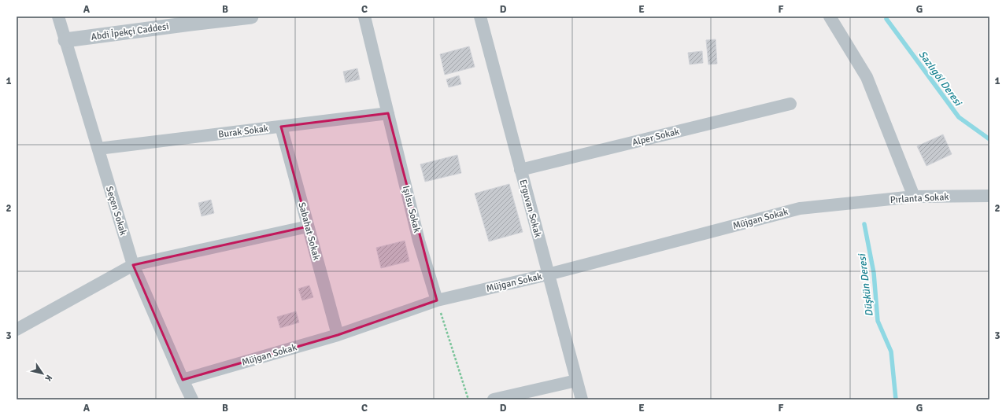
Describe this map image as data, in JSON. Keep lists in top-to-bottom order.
{
  "streets": {
    "street": [
      "Abdi İpekçi Caddesi",
      "Burak Sokak",
      "Alper Sokak",
      "Pırlanta Sokak",
      "Erguvan Sokak",
      "Işılsu Sokak",
      "Seçen Sokak",
      "Müjgan Sokak",
      "Sabahat Sokak"
    ]
  },
  "crossings": [
    ["Abdi İpekçi Caddesi", "Seçen Sokak"],
    ["Burak Sokak", "Işılsu Sokak"],
    ["Burak Sokak", "Seçen Sokak"],
    ["Burak Sokak", "Sabahat Sokak"],
    ["Alper Sokak", "Erguvan Sokak"],
    ["Pırlanta Sokak", "Müjgan Sokak"],
    ["Erguvan Sokak", "Müjgan Sokak"],
    ["Işılsu Sokak", "Müjgan Sokak"],
    ["Seçen Sokak", "Müjgan Sokak"],
    ["Müjgan Sokak", "Sabahat Sokak"]
  ],
  "water": ["Sazlıgöl Deresi", "Düşkün Deresi"],
  "north": "bottom right",
  "grid": {
    "columns": [
      "A",
      "B",
      "C",
      "D",
      "E",
      "F",
      "G"
    ],
    "rows": ["1", "2", "3"]
  }
}
